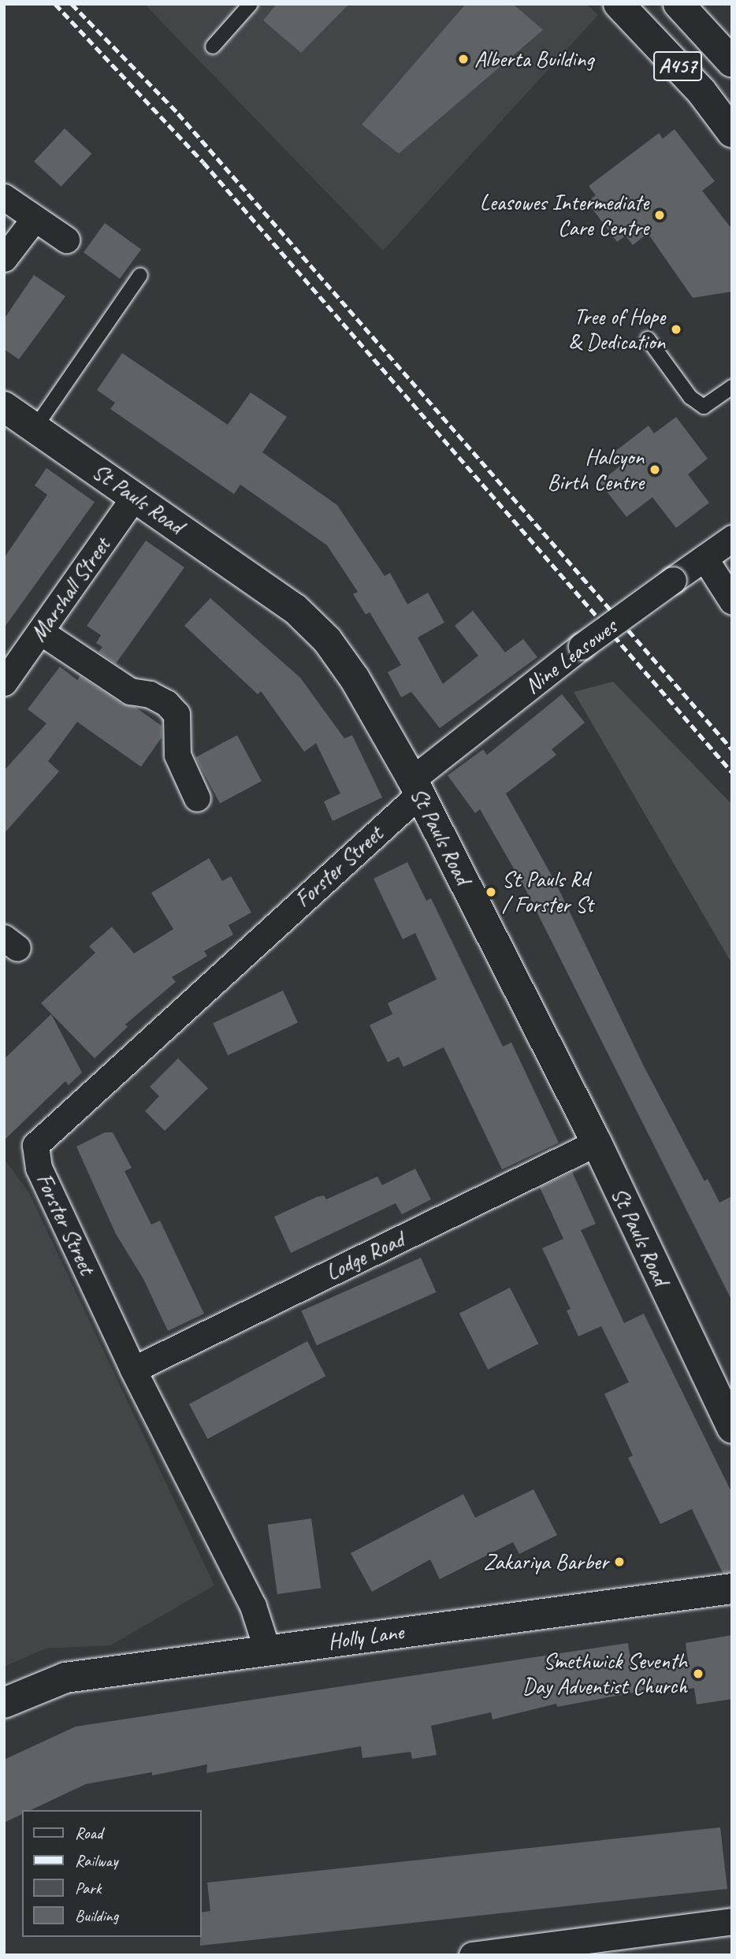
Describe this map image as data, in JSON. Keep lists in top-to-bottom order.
{
  "streets": {
    "main road": ["A457", "St Pauls Road", "Holly Lane"],
    "street": [
      "Marshall Street",
      "Nine Leasowes",
      "Forster Street",
      "Lodge Road"
    ]
  },
  "crossings": [
    ["St Pauls Road", "Marshall Street"],
    ["St Pauls Road", "Nine Leasowes"],
    ["St Pauls Road", "Forster Street"],
    ["St Pauls Road", "Lodge Road"],
    ["Nine Leasowes", "Forster Street"],
    ["Forster Street", "Lodge Road"],
    ["Forster Street", "Holly Lane"]
  ],
  "places": [
    "Alberta Building",
    "Leasowes Intermediate Care Centre",
    "Tree of Hope & Dedication",
    "Halcyon Birth Centre",
    "St Pauls Rd / Forster St",
    "Zakariya Barber",
    "Smethwick Seventh Day Adventist Church"
  ],
  "legend": [
    "Road",
    "Railway",
    "Park",
    "Building"
  ]
}
